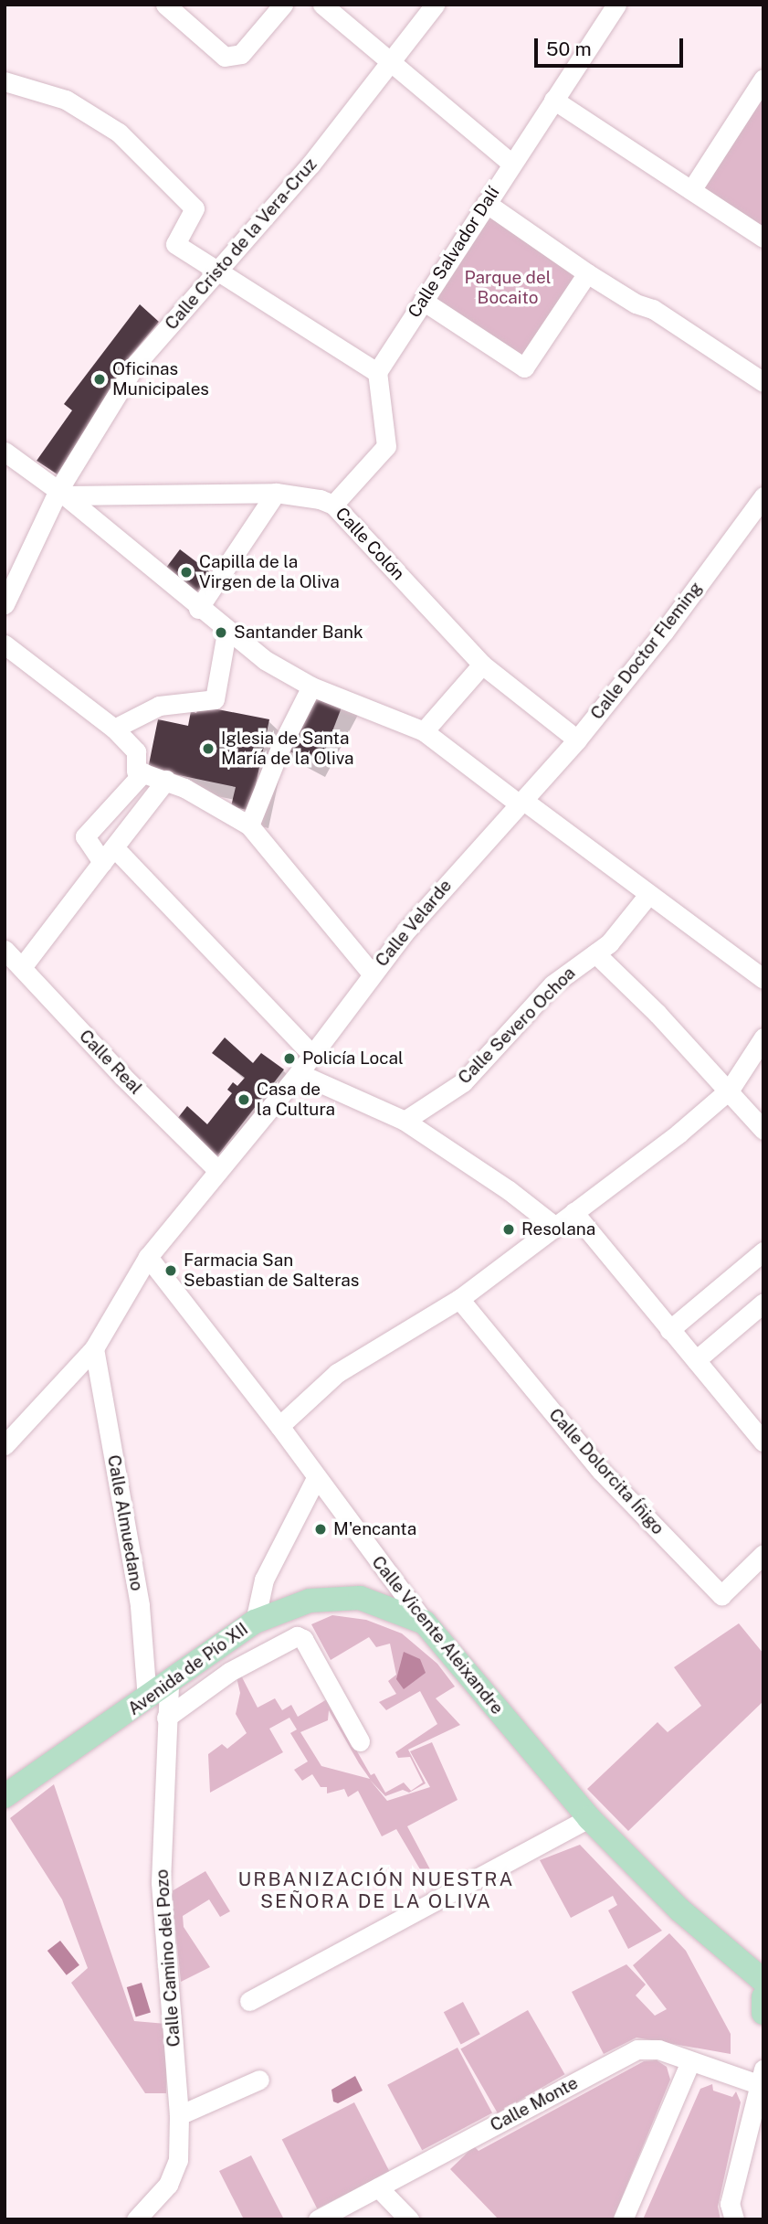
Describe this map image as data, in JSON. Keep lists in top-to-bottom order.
{
  "streets": {
    "main road": ["Calle Vicente Aleixandre", "Avenida de Pío XII"],
    "street": [
      "Calle Cristo de la Vera-Cruz",
      "Calle Salvador Dalí",
      "Calle Colón",
      "Calle Doctor Fleming",
      "Calle Velarde",
      "Calle Severo Ochoa",
      "Calle Real",
      "Calle Dolorcita Íñigo",
      "Calle Almuedano",
      "Calle Camino del Pozo",
      "Calle Monte"
    ]
  },
  "crossings": [
    ["Calle Cristo de la Vera-Cruz", "Calle Colón"],
    ["Calle Colón", "Calle Doctor Fleming"],
    ["Calle Doctor Fleming", "Calle Velarde"],
    ["Calle Velarde", "Calle Real"],
    ["Calle Velarde", "Calle Almuedano"],
    ["Calle Velarde", "Calle Vicente Aleixandre"],
    ["Calle Almuedano", "Avenida de Pío XII"],
    ["Calle Vicente Aleixandre", "Avenida de Pío XII"],
    ["Avenida de Pío XII", "Calle Camino del Pozo"]
  ],
  "districts": ["URBANIZACIÓN NUESTRA SEÑORA DE LA OLIVA"],
  "parks": ["Parque del Bocaito"],
  "places": [
    "Oficinas Municipales",
    "Capilla de la Virgen de la Oliva",
    "Santander Bank",
    "Iglesia de Santa María de la Oliva",
    "Policía Local",
    "Casa de la Cultura",
    "Resolana",
    "Farmacia San Sebastian de Salteras",
    "M'encanta"
  ],
  "scale_bar": "50 m"
}
